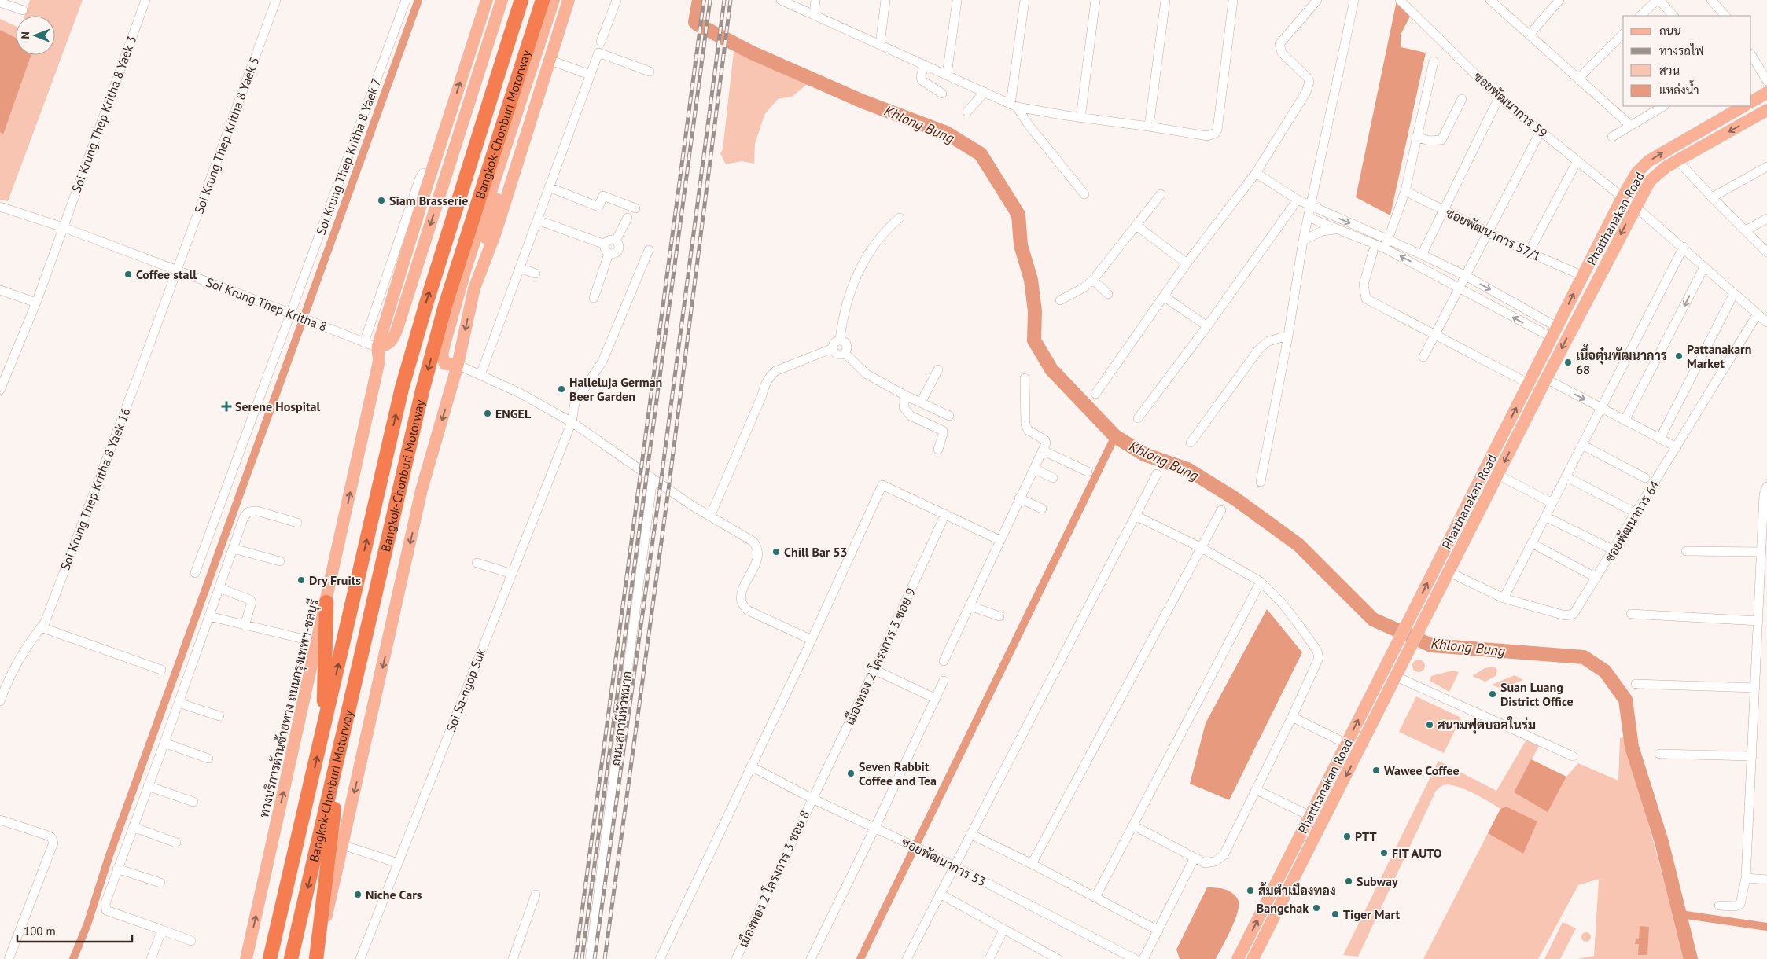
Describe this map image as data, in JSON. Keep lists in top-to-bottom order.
{
  "streets": {
    "highway": ["Bangkok-Chonburi Motorway"],
    "main road": ["Phatthanakan Road", "ทางบริการด้านซ้ายทาง ถนนกรุงเทพฯ-ชลบุรี"],
    "street": [
      "ซอยพัฒนาการ 59",
      "Soi Krung Thep Kritha 8 Yaek 3",
      "Soi Krung Thep Kritha 8 Yaek 5",
      "Soi Krung Thep Kritha 8 Yaek 7",
      "ซอยพัฒนาการ 57/1",
      "Soi Krung Thep Kritha 8",
      "Soi Krung Thep Kritha 8 Yaek 16",
      "ซอยพัฒนาการ 64",
      "เมืองทอง 2 โครงการ 3 ซอย 9",
      "Soi Sa-ngop Suk",
      "ถนนสถานีหัวหมาก",
      "ซอยพัฒนาการ 53",
      "เมืองทอง 2 โครงการ 3 ซอย 8"
    ]
  },
  "crossings": [
    ["ซอยพัฒนาการ 59", "Phatthanakan Road"],
    ["Soi Krung Thep Kritha 8 Yaek 3", "Soi Krung Thep Kritha 8"],
    ["Soi Krung Thep Kritha 8 Yaek 5", "Soi Krung Thep Kritha 8"],
    ["Soi Krung Thep Kritha 8 Yaek 5", "Soi Krung Thep Kritha 8 Yaek 16"],
    ["Soi Krung Thep Kritha 8 Yaek 7", "Soi Krung Thep Kritha 8"],
    ["Phatthanakan Road", "ซอยพัฒนาการ 57/1"],
    ["Phatthanakan Road", "ซอยพัฒนาการ 64"],
    ["Soi Krung Thep Kritha 8", "Soi Krung Thep Kritha 8 Yaek 16"],
    ["Soi Krung Thep Kritha 8", "ทางบริการด้านซ้ายทาง ถนนกรุงเทพฯ-ชลบุรี"],
    ["เมืองทอง 2 โครงการ 3 ซอย 9", "ซอยพัฒนาการ 53"],
    ["เมืองทอง 2 โครงการ 3 ซอย 9", "เมืองทอง 2 โครงการ 3 ซอย 8"],
    ["ซอยพัฒนาการ 53", "เมืองทอง 2 โครงการ 3 ซอย 8"]
  ],
  "water": ["Khlong Bung"],
  "places": {
    "other": [
      "Siam Brasserie",
      "Coffee stall",
      "Pattanakarn Market",
      "เนื้อตุ๋นพัฒนาการ 68",
      "Halleluja German Beer Garden",
      "ENGEL",
      "Chill Bar 53",
      "Dry Fruits",
      "Suan Luang District Office",
      "สนามฟุตบอลในร่ม",
      "Wawee Coffee",
      "Seven Rabbit Coffee and Tea",
      "PTT",
      "FIT AUTO",
      "Subway",
      "ส้มตำเมืองทอง",
      "Niche Cars",
      "Bangchak",
      "Tiger Mart"
    ],
    "health": ["Serene Hospital"]
  },
  "legend": [
    "ถนน",
    "ทางรถไฟ",
    "สวน",
    "แหล่งน้ำ"
  ],
  "scale_bar": "100 m",
  "north": "left"
}
